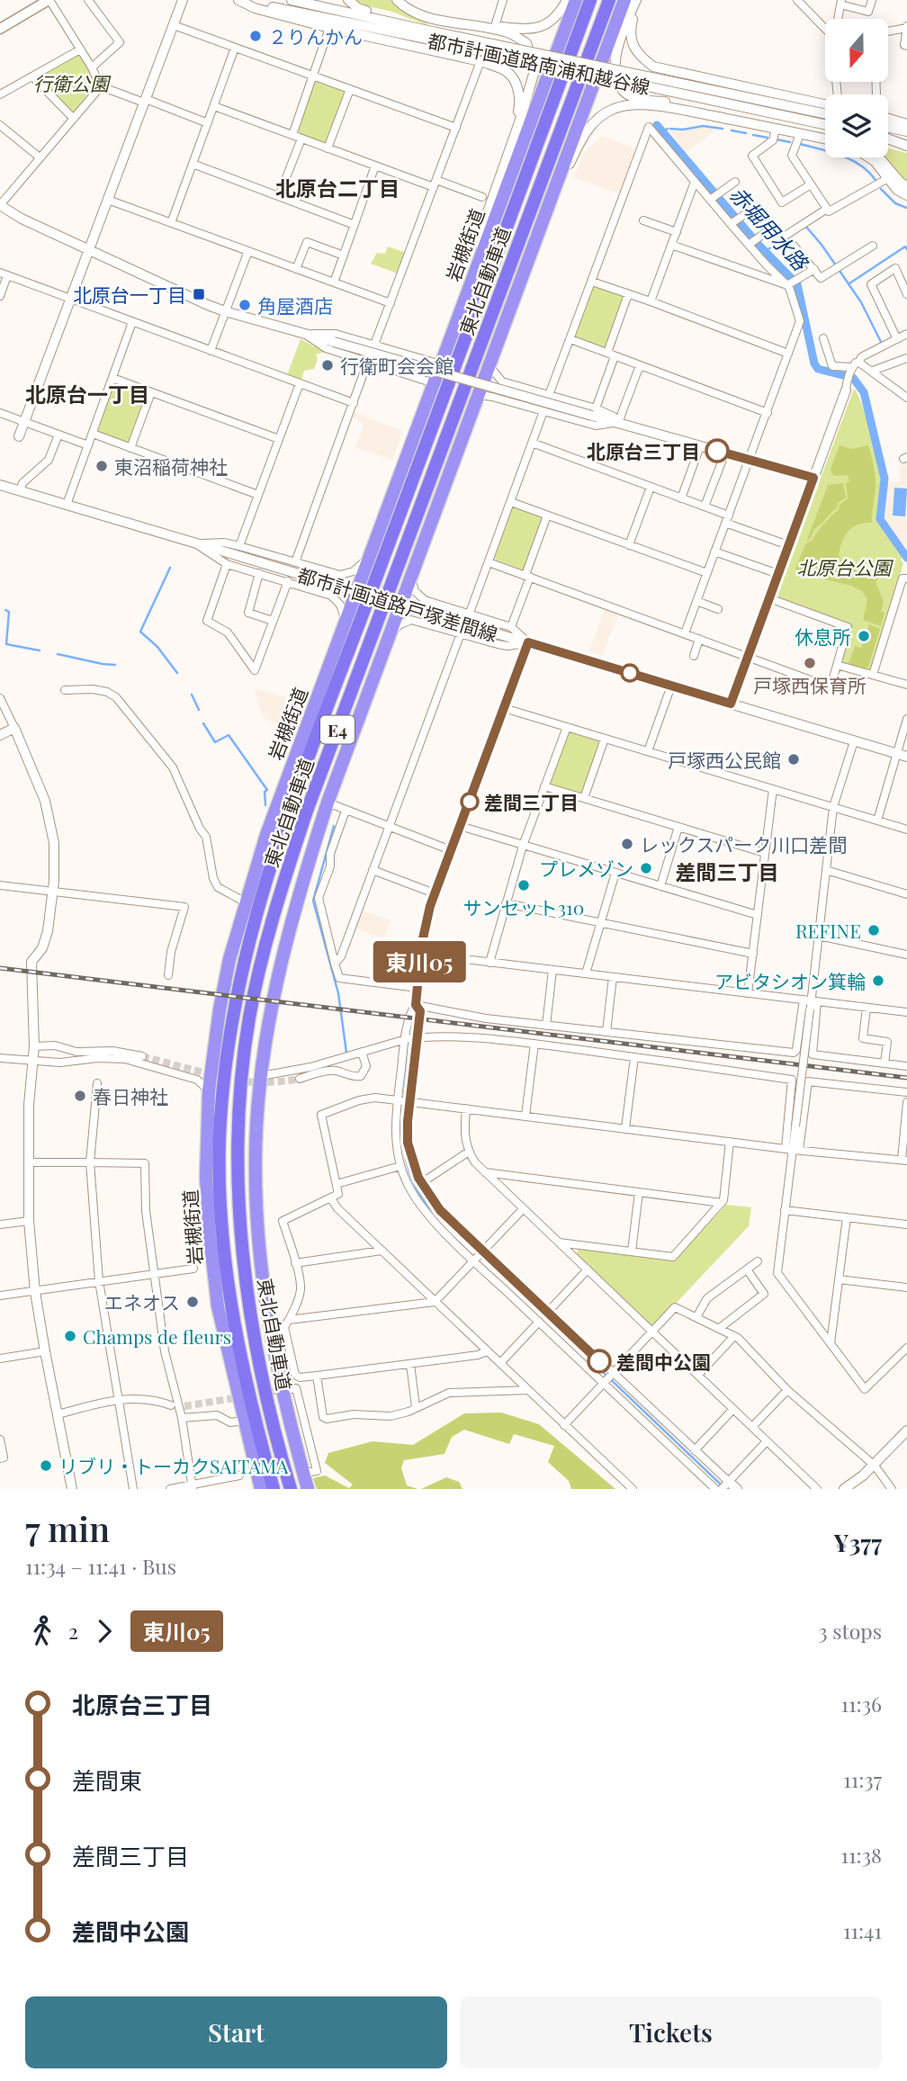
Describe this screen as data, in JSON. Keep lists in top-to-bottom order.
{
  "streets": {
    "highway": ["岩槻街道", "東北自動車道", "E4"],
    "street": ["都市計画道路南浦和越谷線", "都市計画道路戸塚差間線"]
  },
  "districts": ["北原台二丁目", "北原台一丁目", "差間三丁目"],
  "water": ["赤堀用水路"],
  "parks": ["行衛公園", "北原台公園"],
  "places": {
    "other": [
      "２りんかん",
      "角屋酒店",
      "行衛町会会館",
      "北原台三丁目",
      "東沼稲荷神社",
      "休息所",
      "戸塚西保育所",
      "戸塚西公民館",
      "差間三丁目",
      "レックスパーク川口差間",
      "プレメゾン",
      "サンセット310",
      "REFINE",
      "アビタシオン箕輪",
      "春日神社",
      "エネオス",
      "Champs de fleurs",
      "差間中公園",
      "リブリ・トーカクSAITAMA"
    ],
    "transit": ["北原台一丁目"]
  },
  "lines": ["bus line 東川05"],
  "north": "bottom",
  "page": {
    "on_map": "東川05",
    "heading": ["7 min", "11:34 – 11:41 · Bus", "¥377"],
    "legs": ["2", "東川05", "3 stops"],
    "list": [
      {
        "name": "北原台三丁目",
        "value": "11:36"
      },
      {
        "name": "差間東",
        "value": "11:37"
      },
      {
        "name": "差間三丁目",
        "value": "11:38"
      },
      {
        "name": "差間中公園",
        "value": "11:41"
      }
    ],
    "buttons": ["Start", "Tickets"]
  }
}
